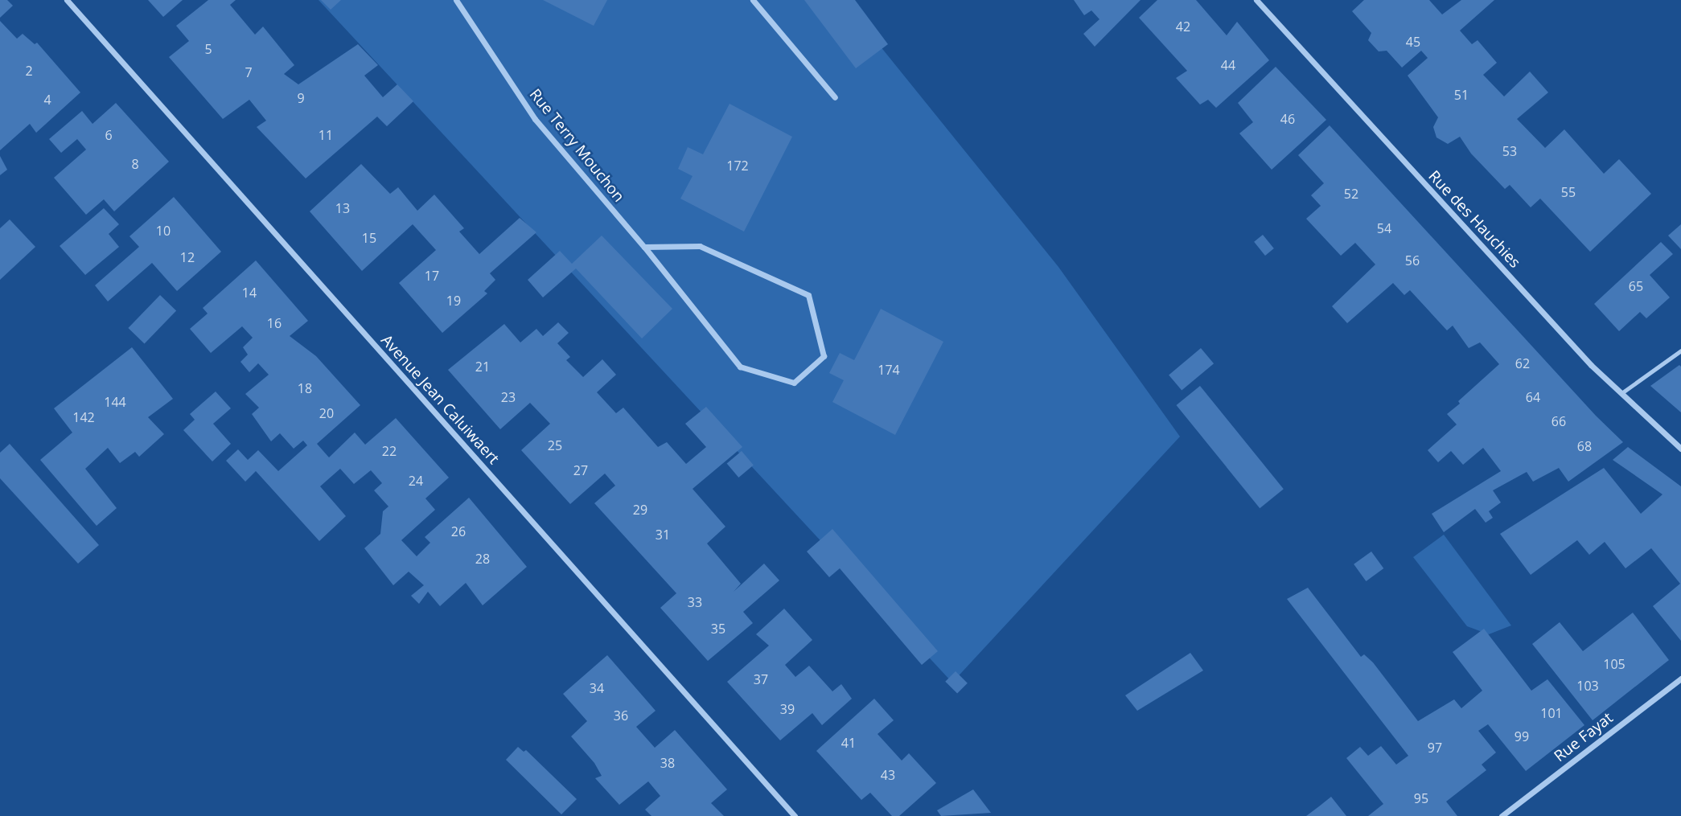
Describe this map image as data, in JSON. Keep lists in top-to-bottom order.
{
  "streets": {
    "street": [
      "Rue Terry Mouchon",
      "Rue des Hauchies",
      "Avenue Jean Caluiwaert",
      "Rue Fayat"
    ]
  },
  "house_numbers": [
    "42",
    "45",
    "5",
    "44",
    "2",
    "7",
    "51",
    "9",
    "4",
    "46",
    "6",
    "11",
    "53",
    "8",
    "172",
    "55",
    "52",
    "13",
    "54",
    "10",
    "15",
    "12",
    "56",
    "17",
    "65",
    "14",
    "19",
    "16",
    "62",
    "21",
    "174",
    "18",
    "23",
    "64",
    "144",
    "20",
    "142",
    "66",
    "25",
    "68",
    "22",
    "27",
    "24",
    "29",
    "26",
    "31",
    "28",
    "33",
    "35",
    "105",
    "37",
    "103",
    "34",
    "39",
    "101",
    "36",
    "99",
    "41",
    "97",
    "38",
    "43",
    "95"
  ]
}
